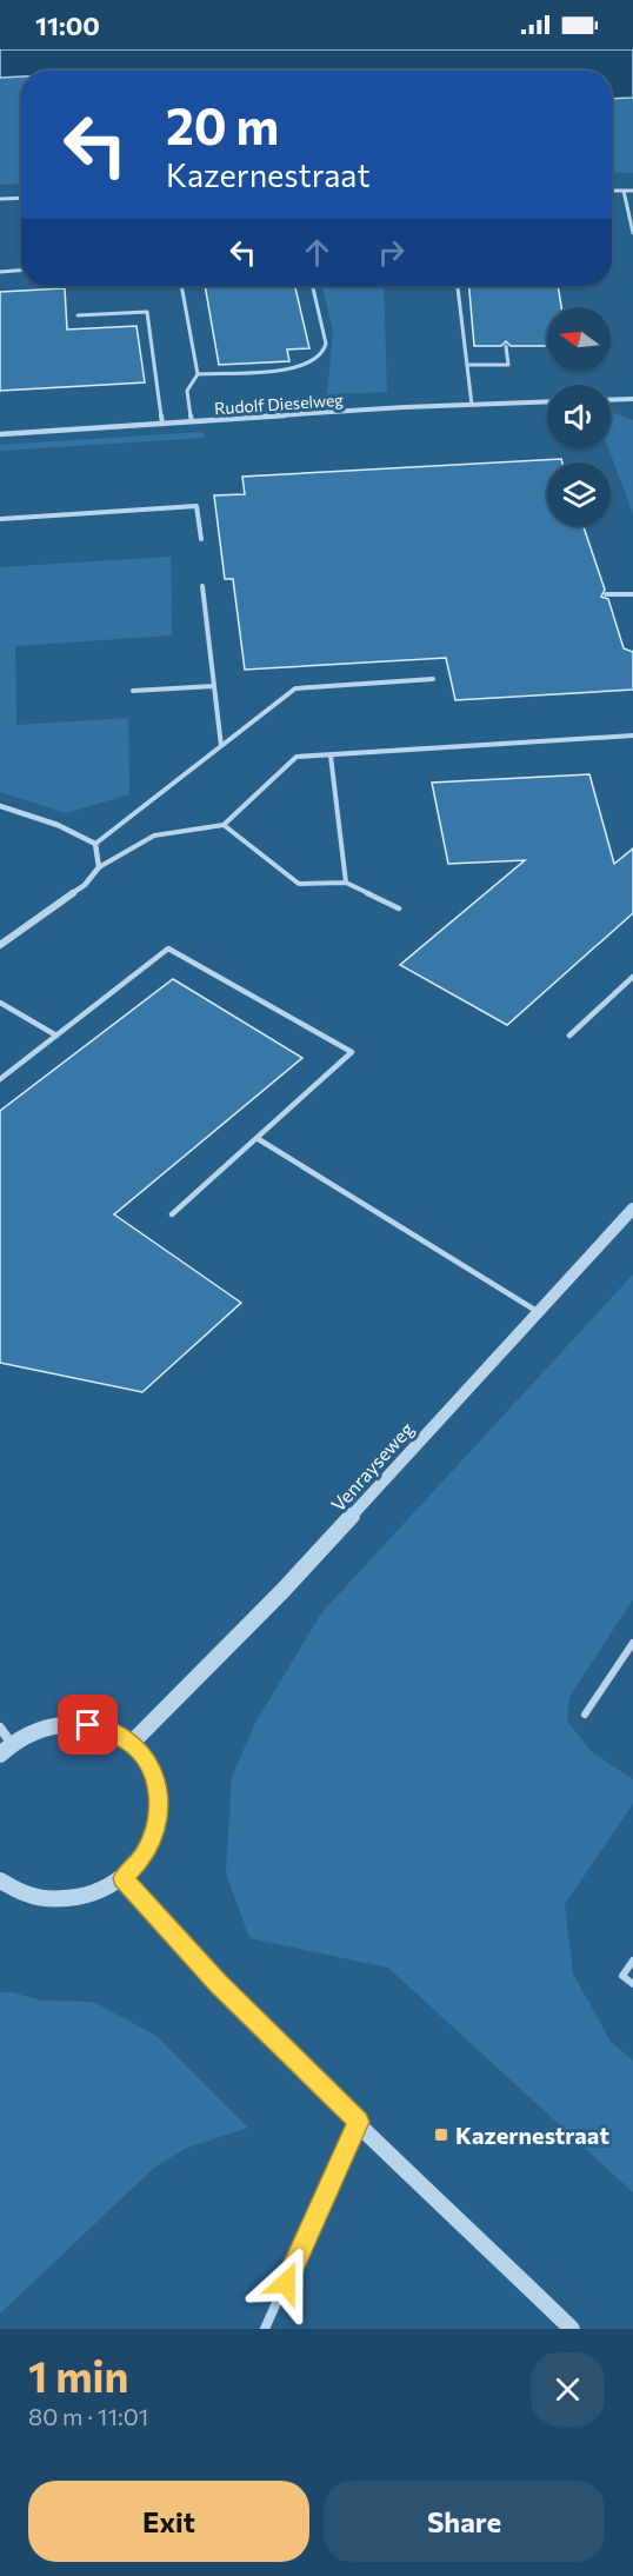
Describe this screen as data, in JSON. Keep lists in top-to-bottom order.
{
  "streets": {
    "street": ["Rudolf Dieselweg", "Venrayseweg"]
  },
  "places": {
    "transit": ["Kazernestraat"]
  },
  "north": "left",
  "page": {
    "status": "11:00",
    "turn": ["20 m", "Kazernestraat"],
    "heading": ["1 min", "80 m · 11:01"],
    "buttons": ["Exit", "Share"]
  }
}
